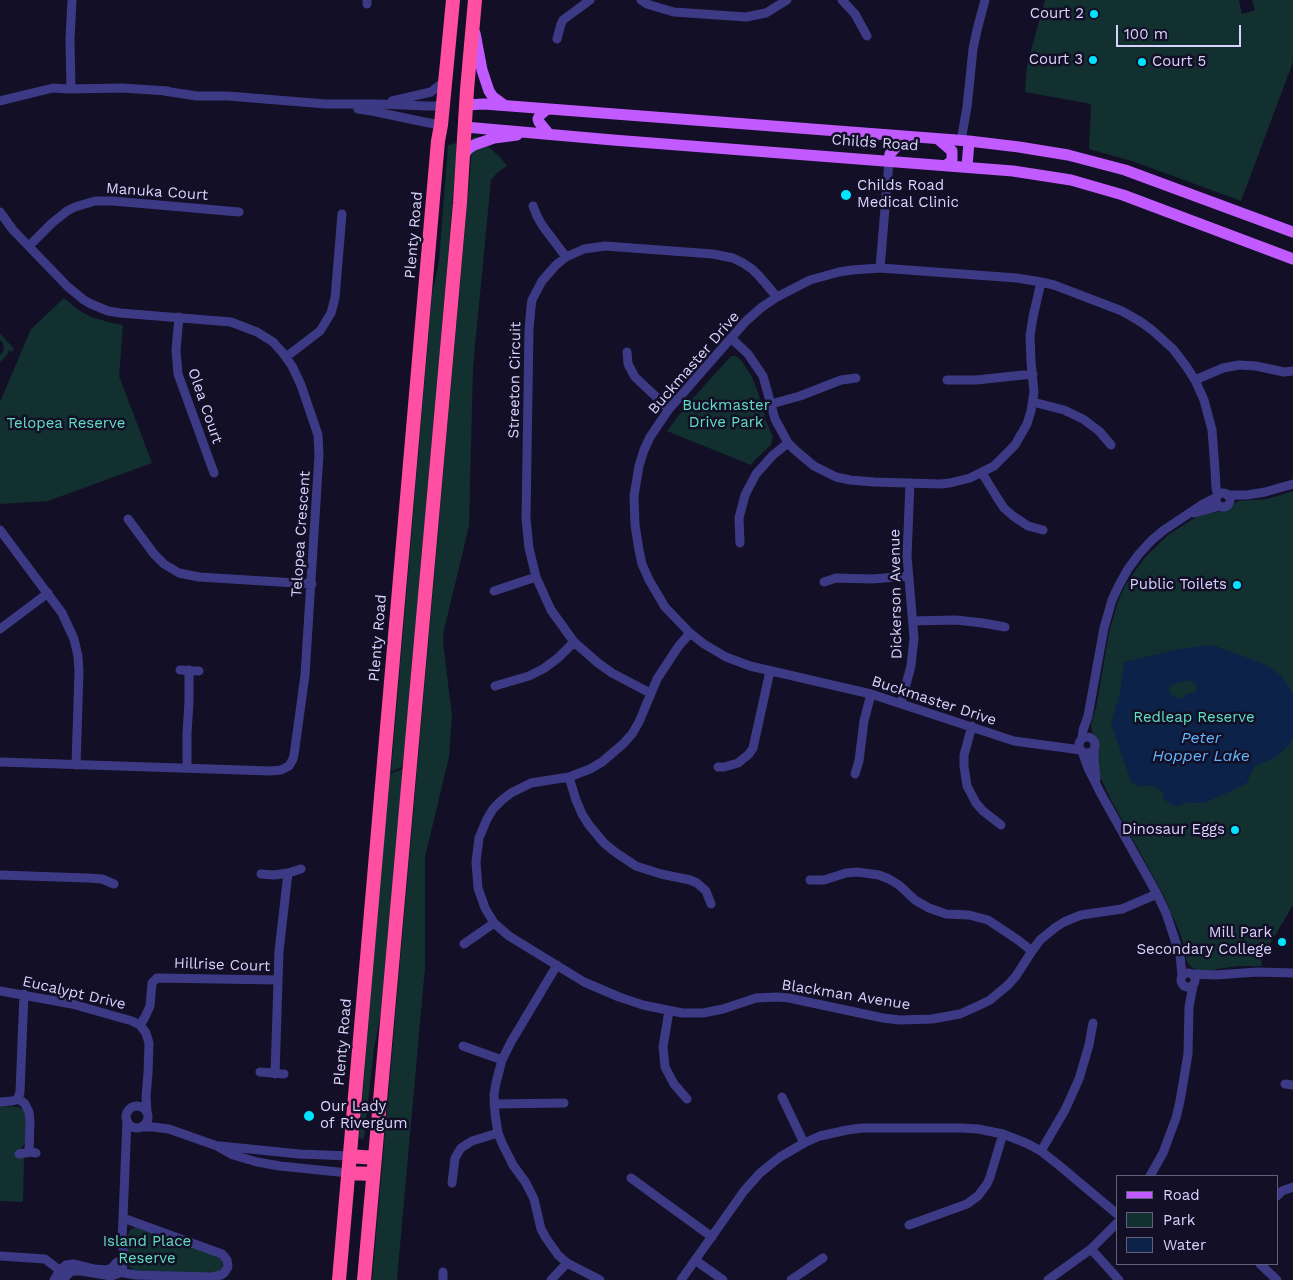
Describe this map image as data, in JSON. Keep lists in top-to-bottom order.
{
  "streets": {
    "highway": ["Childs Road", "Plenty Road"],
    "street": [
      "Manuka Court",
      "Buckmaster Drive",
      "Streeton Circuit",
      "Olea Court",
      "Telopea Crescent",
      "Dickerson Avenue",
      "Hillrise Court",
      "Eucalypt Drive",
      "Blackman Avenue"
    ]
  },
  "crossings": [
    ["Childs Road", "Plenty Road"],
    ["Manuka Court", "Telopea Crescent"],
    ["Buckmaster Drive", "Streeton Circuit"],
    ["Buckmaster Drive", "Dickerson Avenue"],
    ["Buckmaster Drive", "Blackman Avenue"],
    ["Streeton Circuit", "Blackman Avenue"],
    ["Olea Court", "Telopea Crescent"],
    ["Hillrise Court", "Eucalypt Drive"]
  ],
  "water": ["Peter Hopper Lake"],
  "parks": [
    "Buckmaster Drive Park",
    "Telopea Reserve",
    "Redleap Reserve",
    "Island Place Reserve"
  ],
  "places": [
    "Court 2",
    "Court 3",
    "Court 5",
    "Childs Road Medical Clinic",
    "Public Toilets",
    "Dinosaur Eggs",
    "Mill Park Secondary College",
    "Our Lady of Rivergum"
  ],
  "legend": ["Road", "Park", "Water"],
  "scale_bar": "100 m"
}
